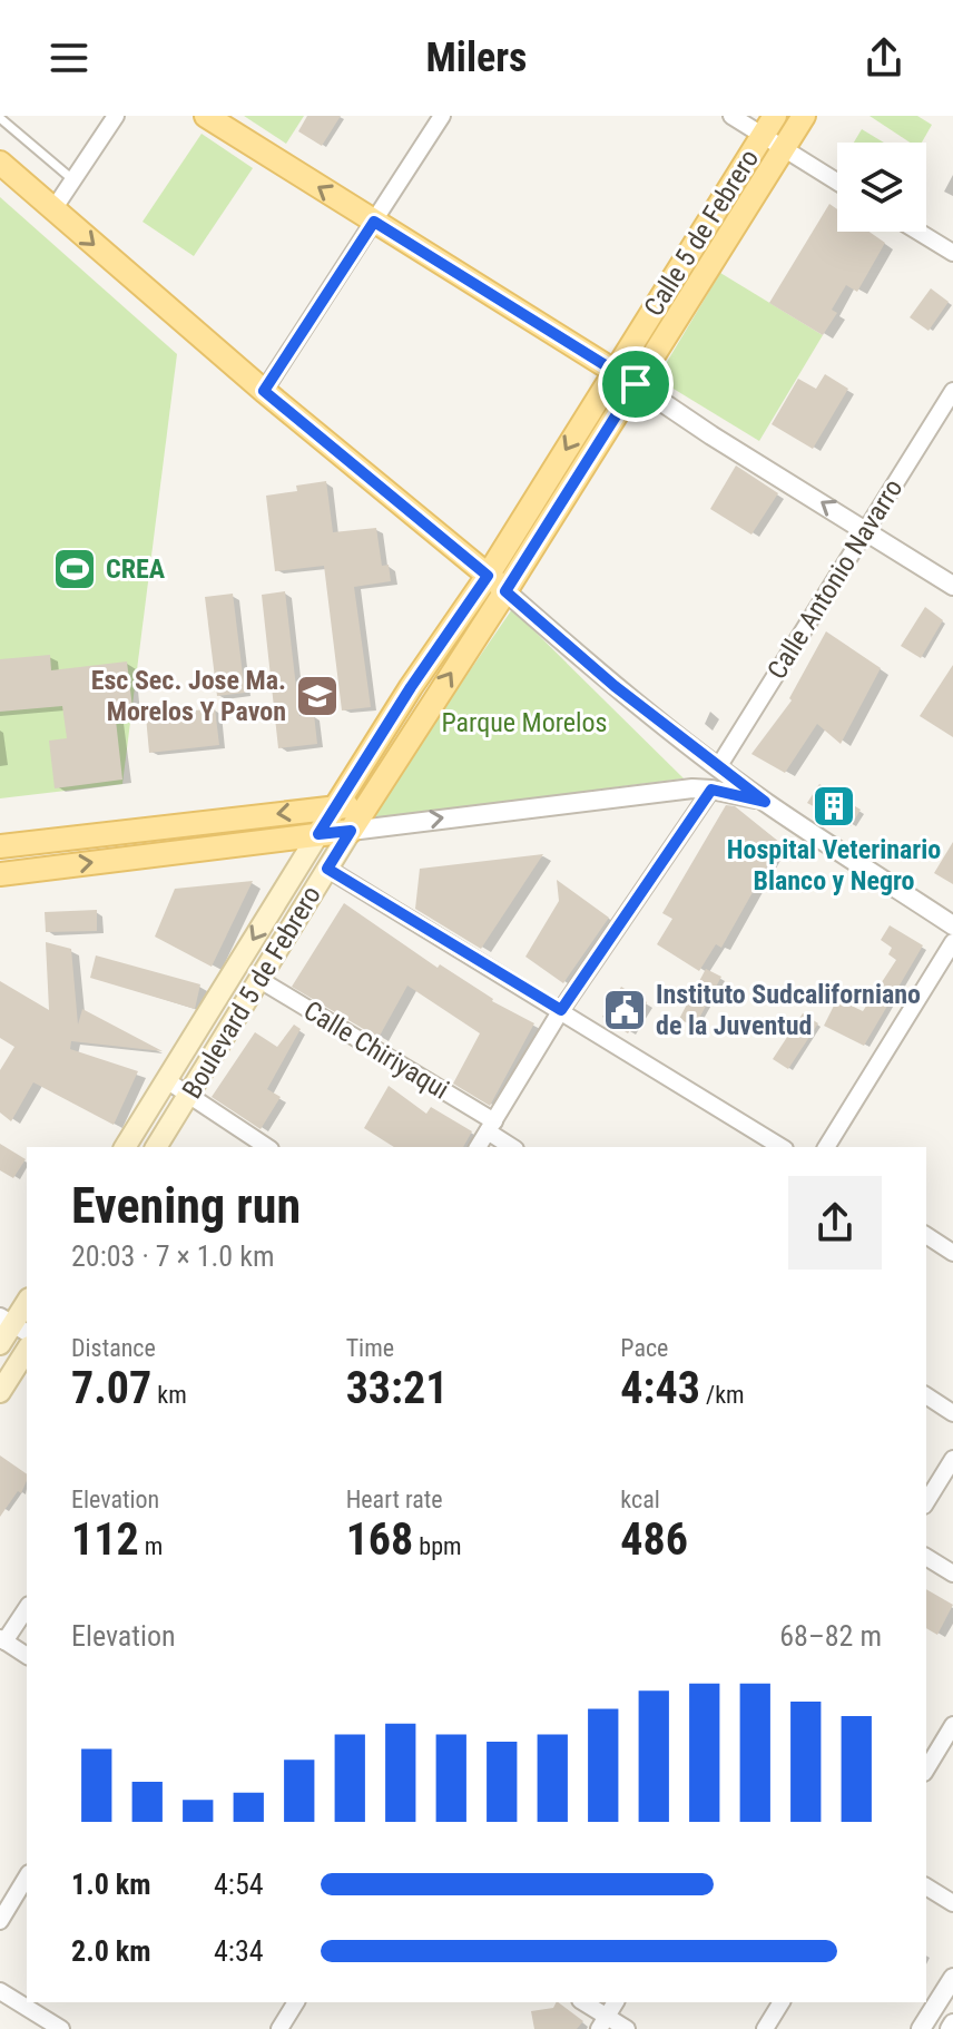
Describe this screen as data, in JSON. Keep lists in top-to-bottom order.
{
  "streets": {
    "main road": ["Calle 5 de Febrero", "Boulevard 5 de Febrero"],
    "street": ["Calle Antonio Navarro", "Calle Chiriyaqui"]
  },
  "crossings": [
    ["Calle 5 de Febrero", "Boulevard 5 de Febrero"],
    ["Boulevard 5 de Febrero", "Calle Chiriyaqui"]
  ],
  "parks": ["Parque Morelos"],
  "places": {
    "sports": ["CREA"],
    "school or university": ["Esc Sec. Jose Ma. Morelos Y Pavon"],
    "building": ["Hospital Veterinario Blanco y Negro"],
    "public building": ["Instituto Sudcaliforniano de la Juventud"]
  },
  "page": {
    "header": "Milers",
    "heading": ["Evening run", "20:03 · 7 × 1.0 km"],
    "stats": [
      ["Distance", "7.07 km"],
      ["Time", "33:21"],
      ["Pace", "4:43 /km"],
      ["Elevation", "112 m"],
      ["Heart rate", "168 bpm"],
      ["kcal", "486"]
    ],
    "chart": ["Elevation", "68–82 m"],
    "list": [
      {
        "name": "1.0 km",
        "note": "4:54"
      },
      {
        "name": "2.0 km",
        "note": "4:34"
      }
    ]
  }
}
